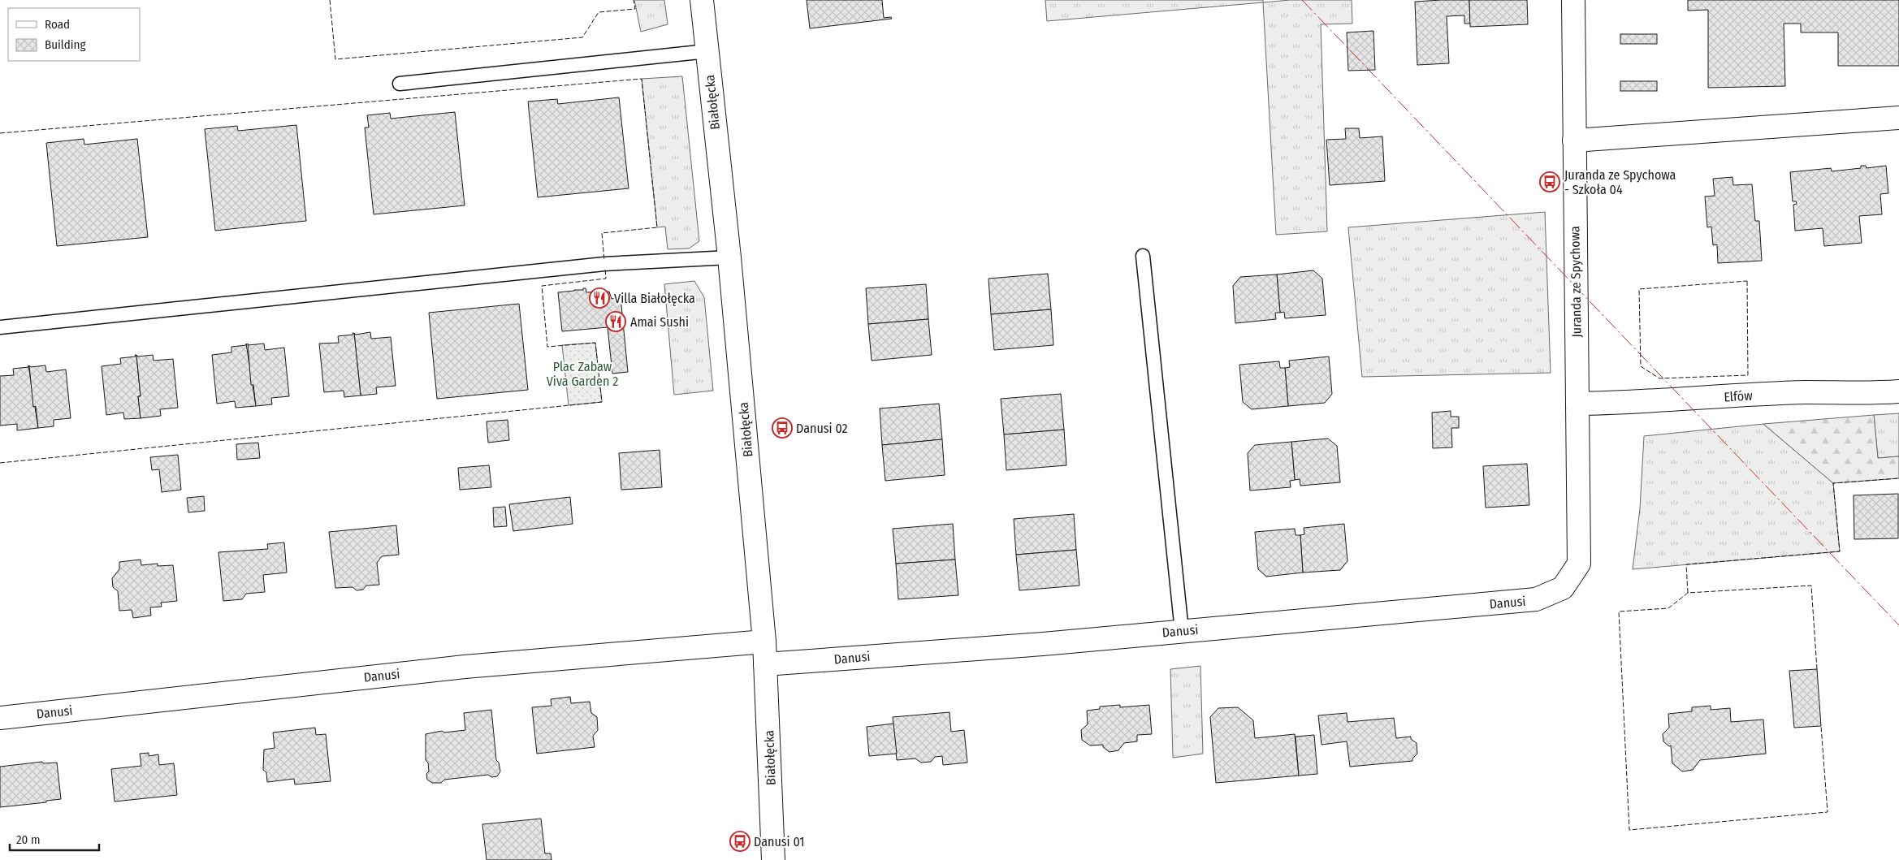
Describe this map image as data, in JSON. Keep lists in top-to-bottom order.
{
  "streets": {
    "street": [
      "Białołęcka",
      "Juranda ze Spychowa",
      "Elfów",
      "Danusi"
    ]
  },
  "crossings": [
    ["Białołęcka", "Danusi"],
    ["Juranda ze Spychowa", "Elfów"],
    ["Juranda ze Spychowa", "Danusi"]
  ],
  "parks": ["Plac Zabaw Viva Garden 2"],
  "places": {
    "bus stop": ["Juranda ze Spychowa - Szkoła 04", "Danusi 02", "Danusi 01"],
    "restaurant": ["Villa Białołęcka", "Amai Sushi"]
  },
  "legend": ["Road", "Building"],
  "scale_bar": "20 m"
}
